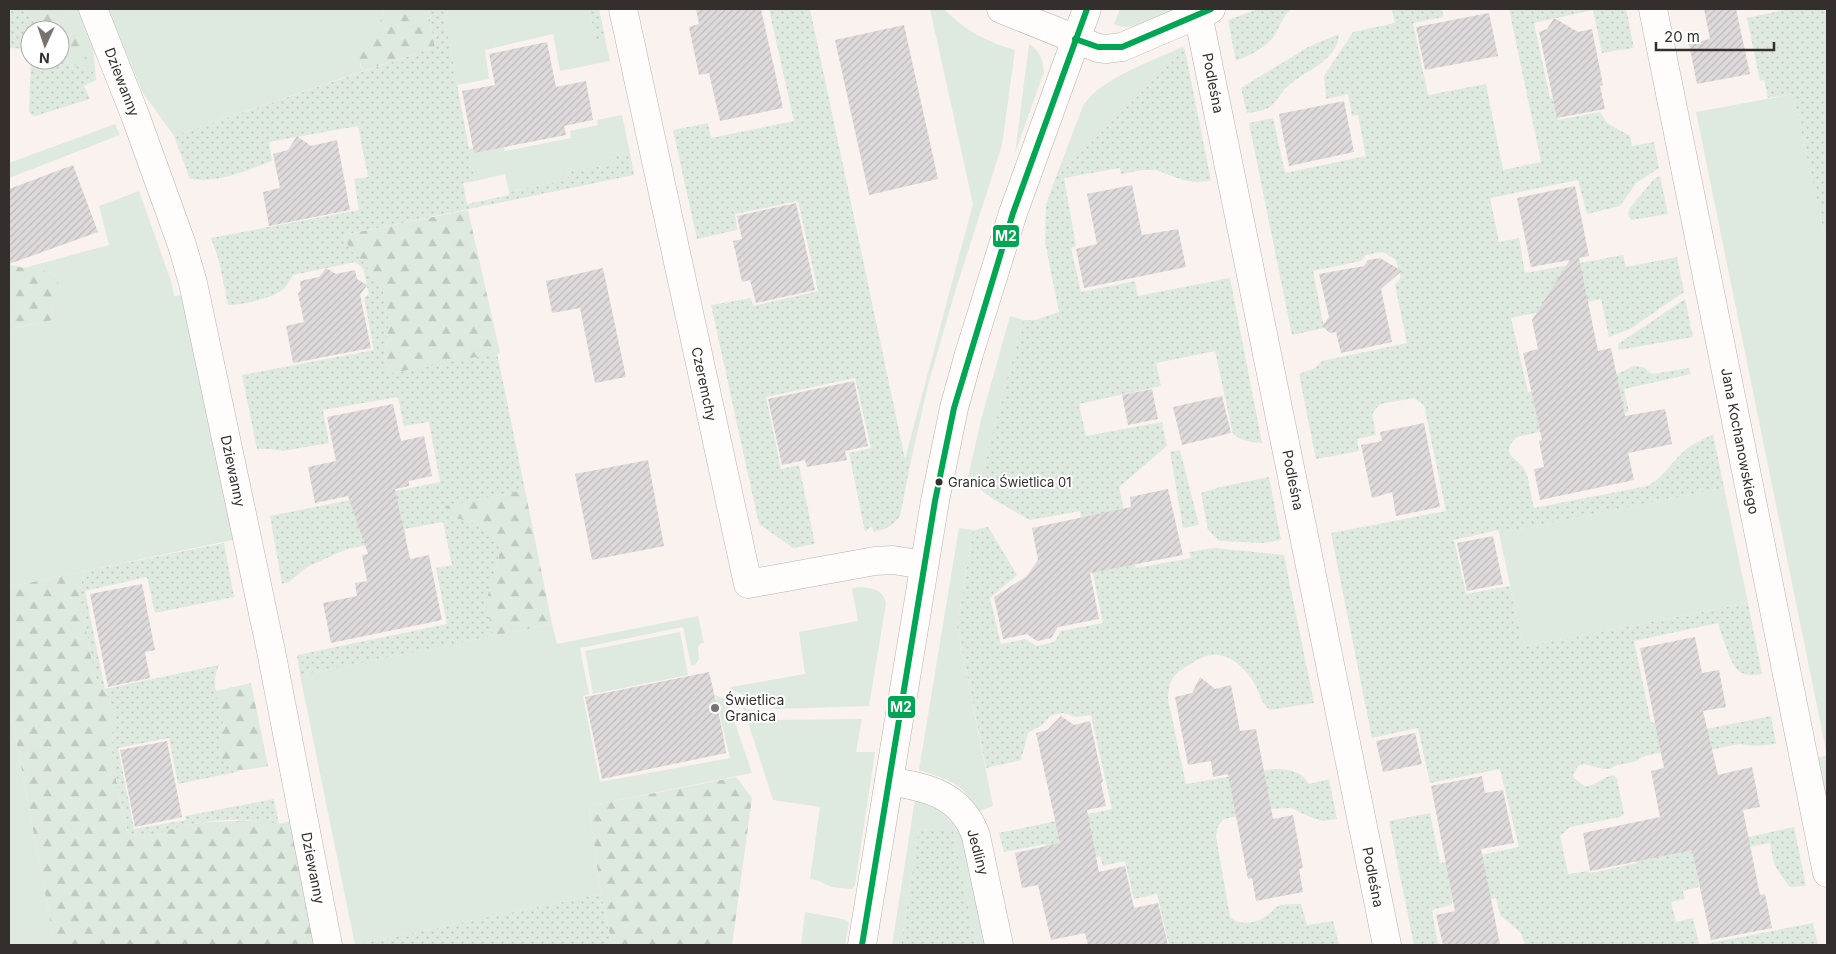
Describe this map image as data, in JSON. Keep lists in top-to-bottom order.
{
  "streets": {
    "street": [
      "Dziewanny",
      "Podleśna",
      "Czeremchy",
      "Jana Kochanowskiego",
      "Jedliny"
    ]
  },
  "places": ["Granica Świetlica 01", "Świetlica Granica"],
  "lines": ["transit line M2"],
  "scale_bar": "20 m",
  "north": "bottom"
}
